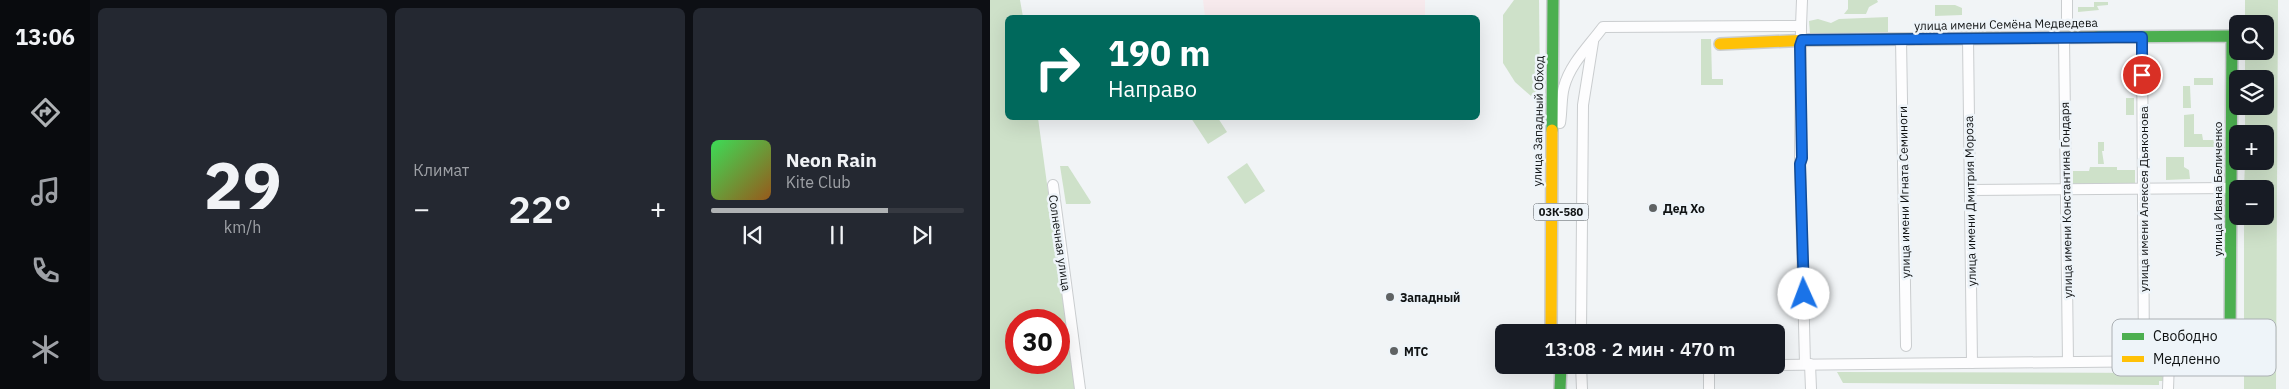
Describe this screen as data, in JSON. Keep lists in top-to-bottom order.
{
  "streets": {
    "main road": [
      "улица имени Семёна Медведева",
      "улица Западный Обход",
      "улица Ивана Беличенко",
      "03К-580"
    ],
    "street": [
      "улица имени Игната Семиноги",
      "улица имени Алексея Дьяконова",
      "улица имени Константина Гондаря",
      "улица имени Дмитрия Мороза",
      "Солнечная улица"
    ]
  },
  "crossings": [
    ["улица имени Семёна Медведева", "улица имени Игната Семиноги"],
    ["улица имени Семёна Медведева", "улица имени Алексея Дьяконова"],
    ["улица имени Семёна Медведева", "улица имени Константина Гондаря"],
    ["улица имени Семёна Медведева", "улица имени Дмитрия Мороза"]
  ],
  "places": ["Дед Хо", "Западный", "МТС"],
  "legend": ["Свободно", "Медленно"],
  "page": {
    "tabs": "13:06",
    "tile": [
      ["29", "km/h"],
      "Климат"
    ],
    "map_buttons": ["+", "−"],
    "turn": ["190 m", "Направо"],
    "song": ["Neon Rain", "Kite Club"],
    "heat": ["−", "22°", "+"],
    "limit": "30",
    "trip": "13:08 · 2 мин · 470 m"
  }
}
